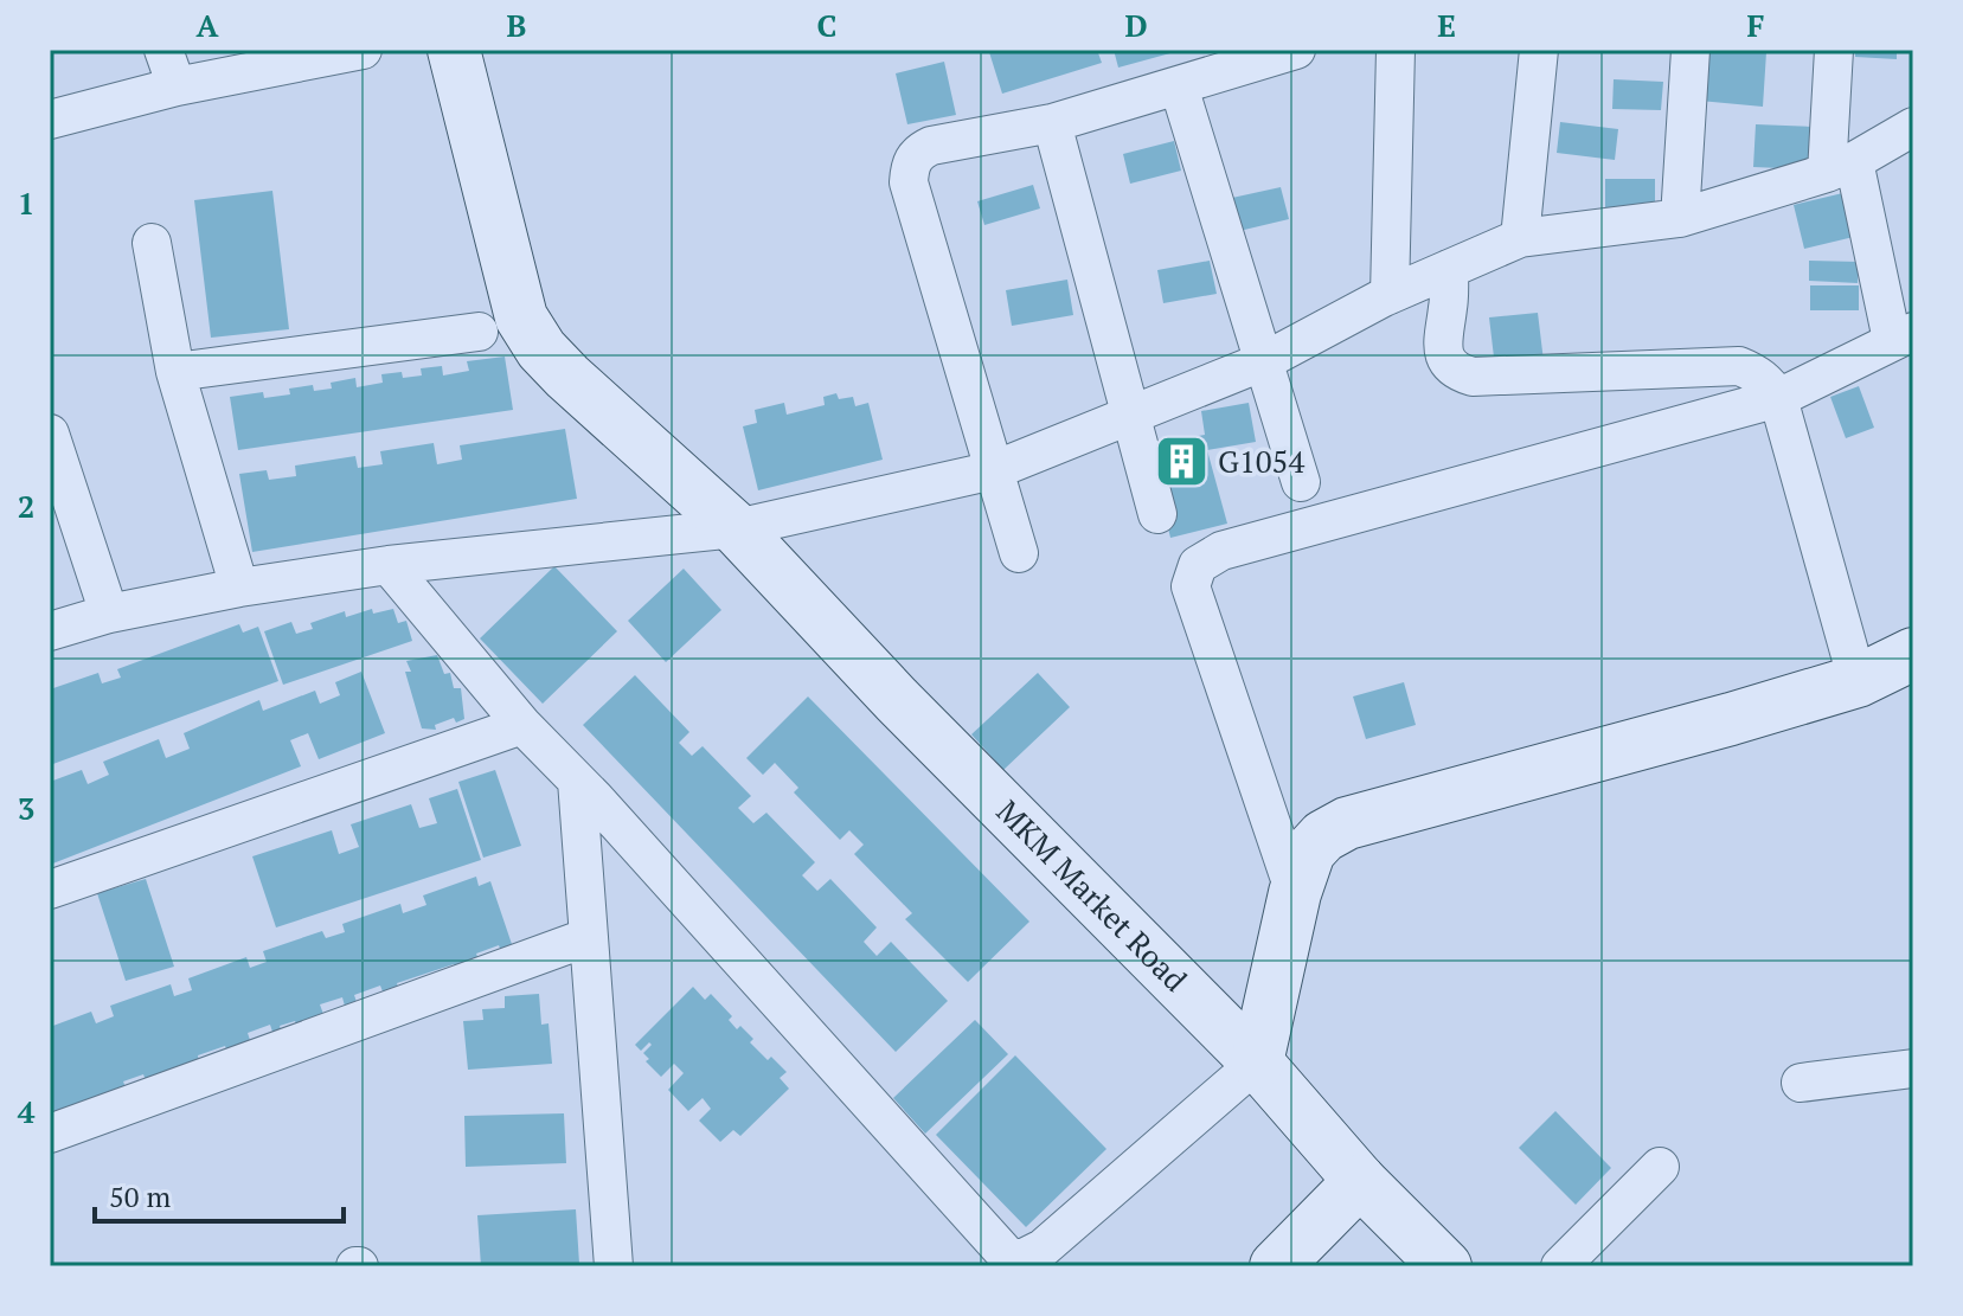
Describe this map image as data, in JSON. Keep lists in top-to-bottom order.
{
  "streets": {
    "street": ["MKM Market Road"]
  },
  "places": {
    "building": ["G1054"]
  },
  "scale_bar": "50 m",
  "grid": {
    "columns": [
      "A",
      "B",
      "C",
      "D",
      "E",
      "F"
    ],
    "rows": [
      "1",
      "2",
      "3",
      "4"
    ]
  }
}
